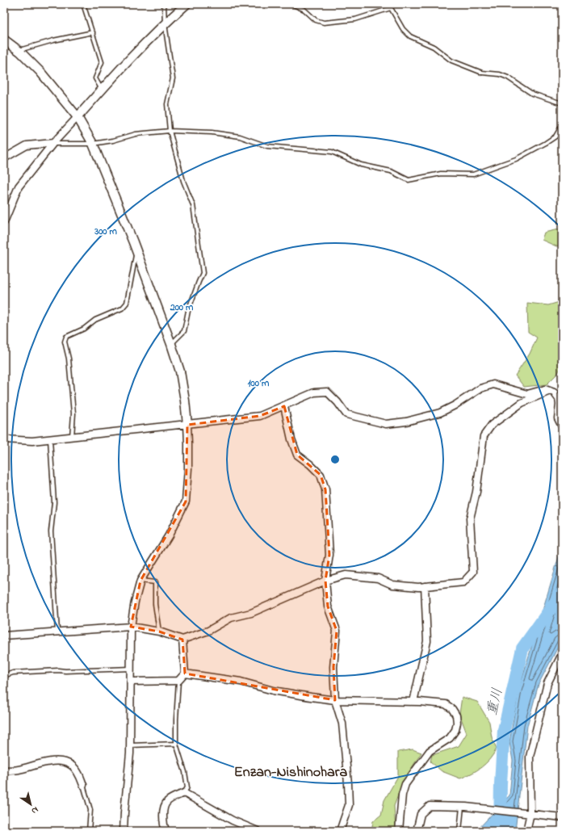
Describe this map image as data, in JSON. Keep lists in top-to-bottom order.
{
  "districts": ["Enzan-Nishinohara"],
  "water": ["重川"],
  "north": "bottom right",
  "rings": ["300 m", "200 m", "100 m"]
}
